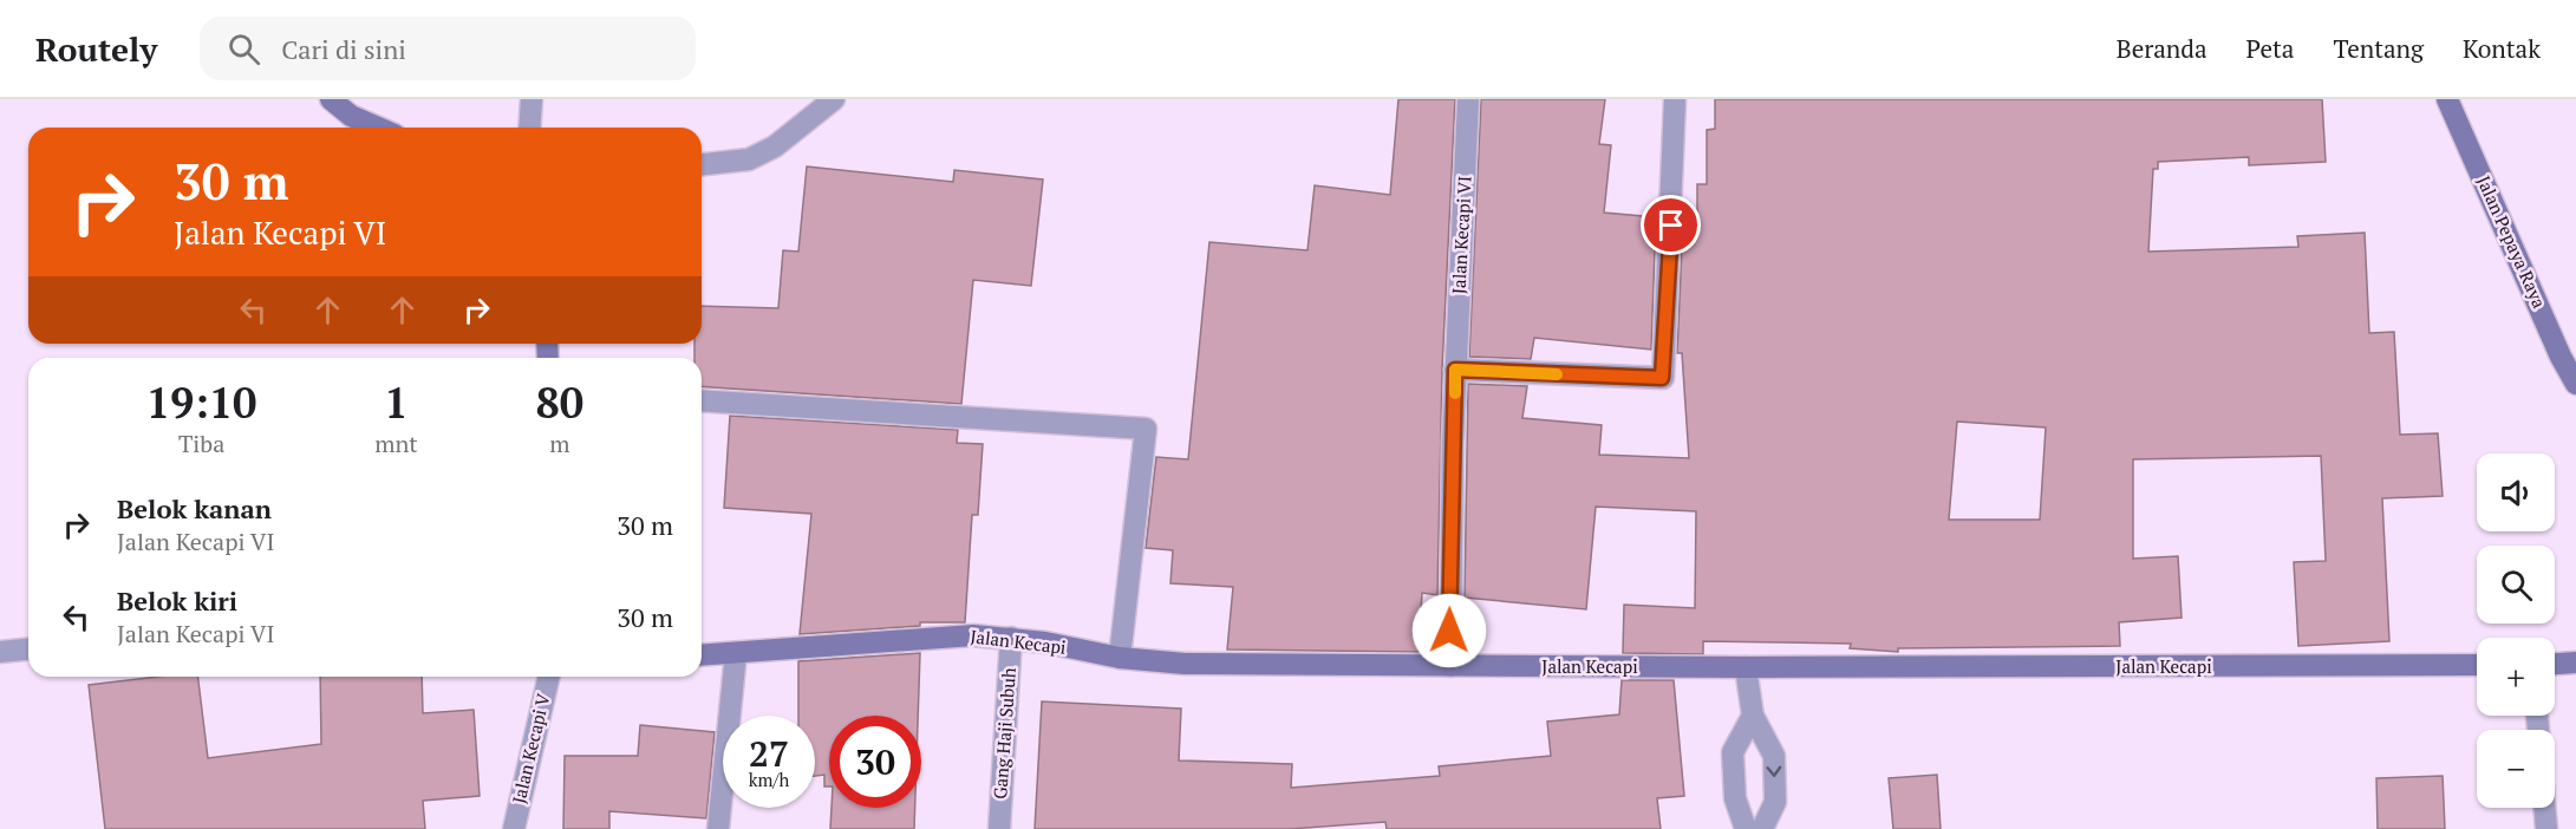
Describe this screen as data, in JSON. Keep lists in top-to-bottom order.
{
  "streets": {
    "street": [
      "Jalan Kecapi VI",
      "Jalan Pepaya Raya",
      "Jalan Kecapi",
      "Gang Haji Subuh",
      "Jalan Kecapi V"
    ]
  },
  "crossings": [
    ["Jalan Kecapi VI", "Jalan Kecapi"],
    ["Jalan Kecapi", "Gang Haji Subuh"]
  ],
  "page": {
    "header": "Routely",
    "search": "Cari di sini",
    "nav": [
      "Beranda",
      "Peta",
      "Tentang",
      "Kontak"
    ],
    "turn": ["30 m", "Jalan Kecapi VI"],
    "eta": [
      "19:10",
      "Tiba",
      "1",
      "mnt",
      "80",
      "m"
    ],
    "map_buttons": ["+", "−"],
    "list": [
      {
        "name": "Belok kanan",
        "note": "Jalan Kecapi VI",
        "value": "30 m"
      },
      {
        "name": "Belok kiri",
        "note": "Jalan Kecapi VI",
        "value": "30 m"
      }
    ],
    "speed": "27 km/h",
    "limit": "30"
  }
}
